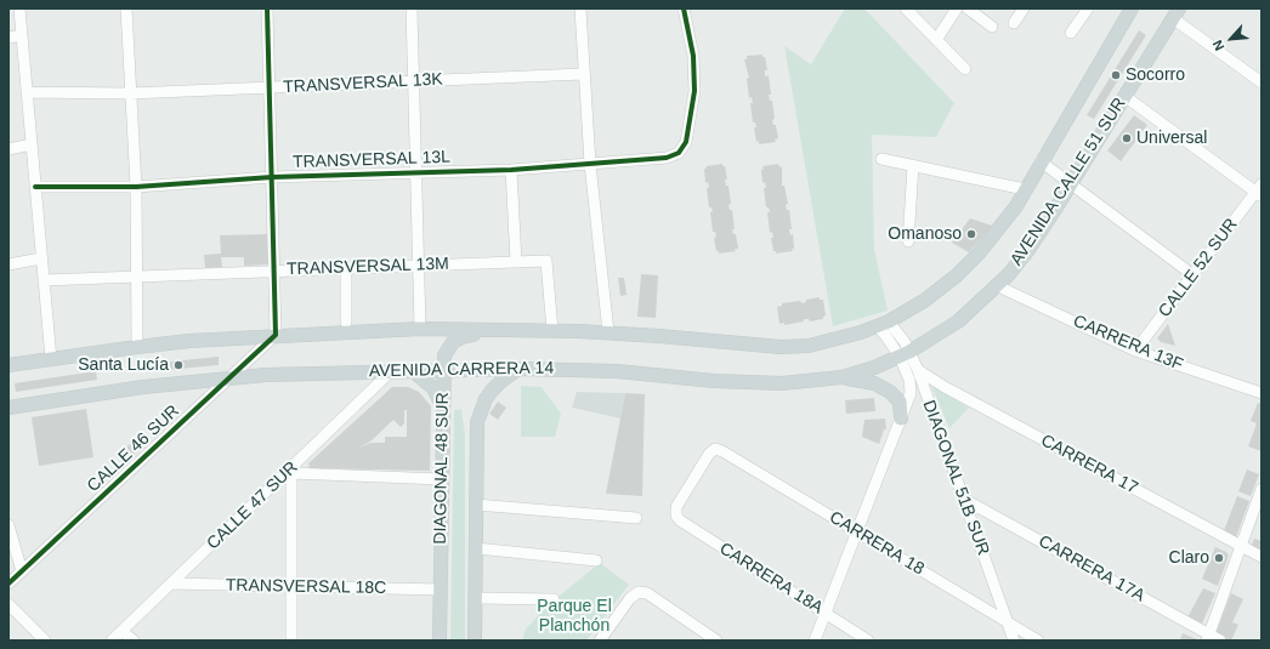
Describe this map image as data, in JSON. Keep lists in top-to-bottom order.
{
  "streets": {
    "main road": ["AVENIDA CALLE 51 SUR", "AVENIDA CARRERA 14", "DIAGONAL 48 SUR"],
    "street": [
      "TRANSVERSAL 13K",
      "TRANSVERSAL 13L",
      "TRANSVERSAL 13M",
      "CALLE 52 SUR",
      "CARRERA 13F",
      "CALLE 46 SUR",
      "CARRERA 17",
      "DIAGONAL 51B SUR",
      "CALLE 47 SUR",
      "CARRERA 18",
      "CARRERA 17A",
      "CARRERA 18A",
      "TRANSVERSAL 18C"
    ]
  },
  "crossings": [
    ["AVENIDA CALLE 51 SUR", "CARRERA 13F"],
    ["AVENIDA CALLE 51 SUR", "AVENIDA CARRERA 14"],
    ["AVENIDA CALLE 51 SUR", "DIAGONAL 51B SUR"],
    ["TRANSVERSAL 13M", "DIAGONAL 48 SUR"],
    ["CALLE 52 SUR", "CARRERA 13F"],
    ["AVENIDA CARRERA 14", "CALLE 46 SUR"],
    ["AVENIDA CARRERA 14", "DIAGONAL 48 SUR"],
    ["AVENIDA CARRERA 14", "DIAGONAL 51B SUR"],
    ["AVENIDA CARRERA 14", "CALLE 47 SUR"],
    ["CARRERA 17", "DIAGONAL 51B SUR"],
    ["DIAGONAL 48 SUR", "TRANSVERSAL 18C"],
    ["DIAGONAL 51B SUR", "CARRERA 18"],
    ["DIAGONAL 51B SUR", "CARRERA 17A"],
    ["CALLE 47 SUR", "TRANSVERSAL 18C"],
    ["CARRERA 18", "CARRERA 18A"]
  ],
  "parks": ["Parque El Planchón"],
  "places": [
    "Socorro",
    "Universal",
    "Omanoso",
    "Santa Lucía",
    "Claro"
  ],
  "north": "bottom left"
}
